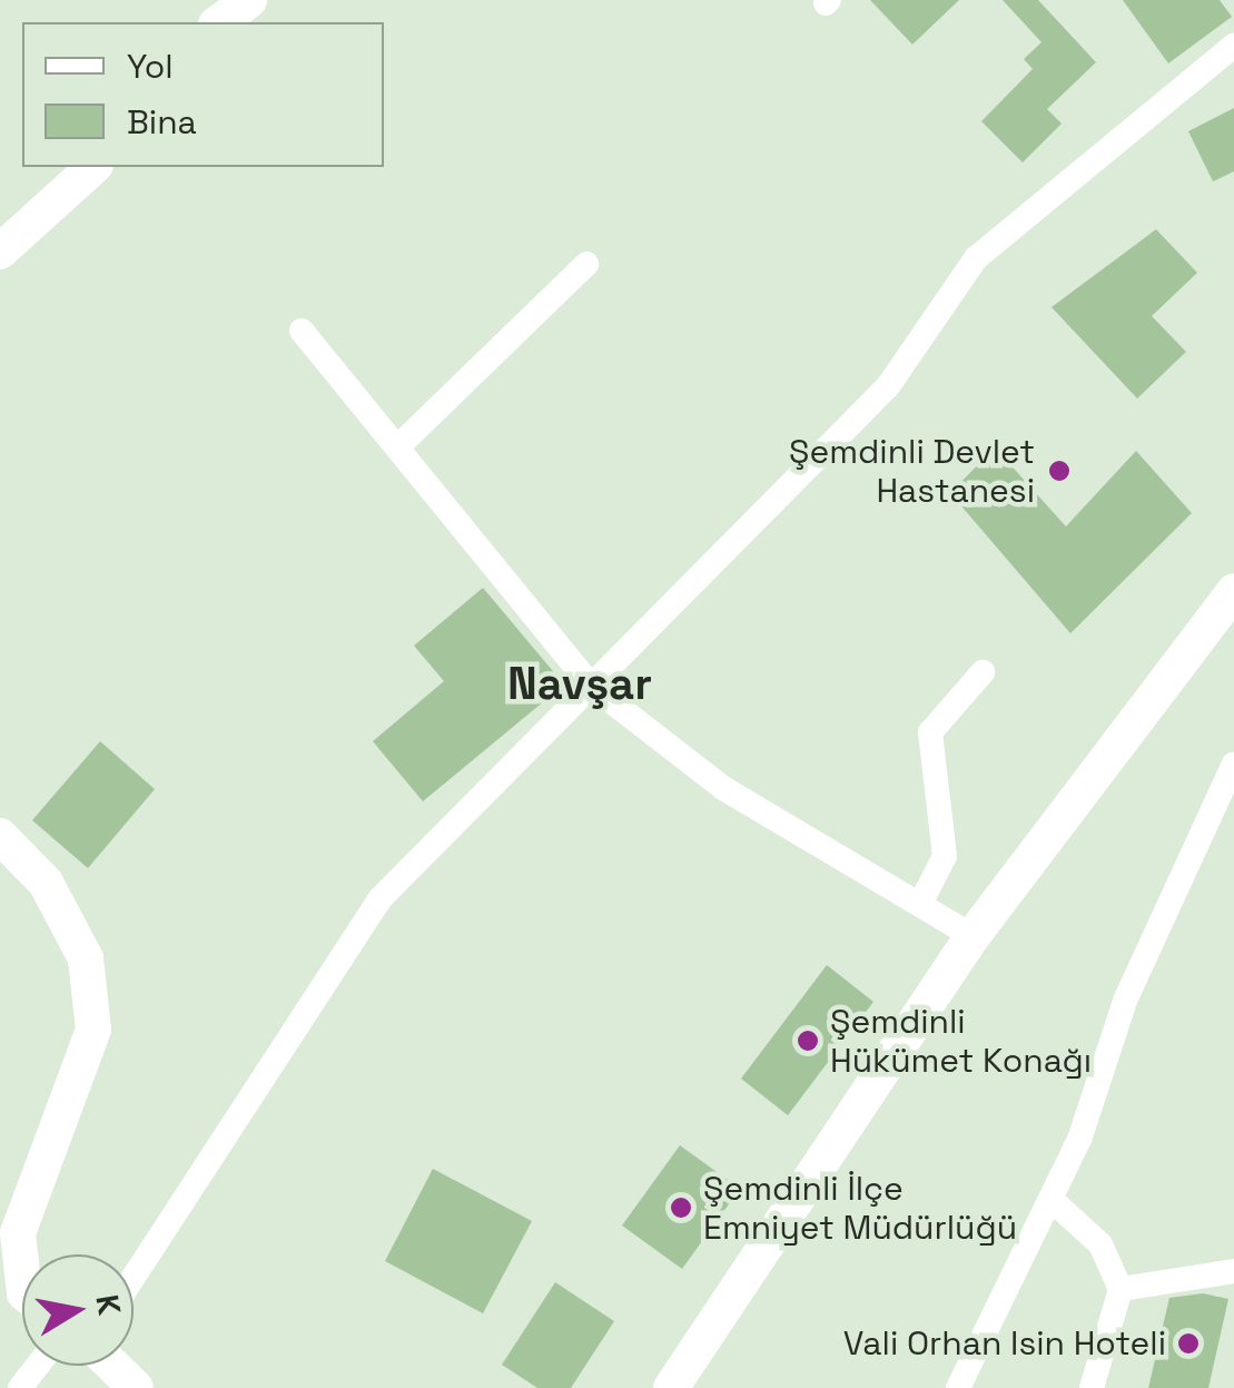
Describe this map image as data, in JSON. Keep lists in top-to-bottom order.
{
  "districts": ["Navşar"],
  "places": [
    "Şemdinli Devlet Hastanesi",
    "Şemdinli Hükümet Konağı",
    "Şemdinli İlçe Emniyet Müdürlüğü",
    "Vali Orhan Isin Hoteli"
  ],
  "legend": ["Yol", "Bina"],
  "north": "right"
}
